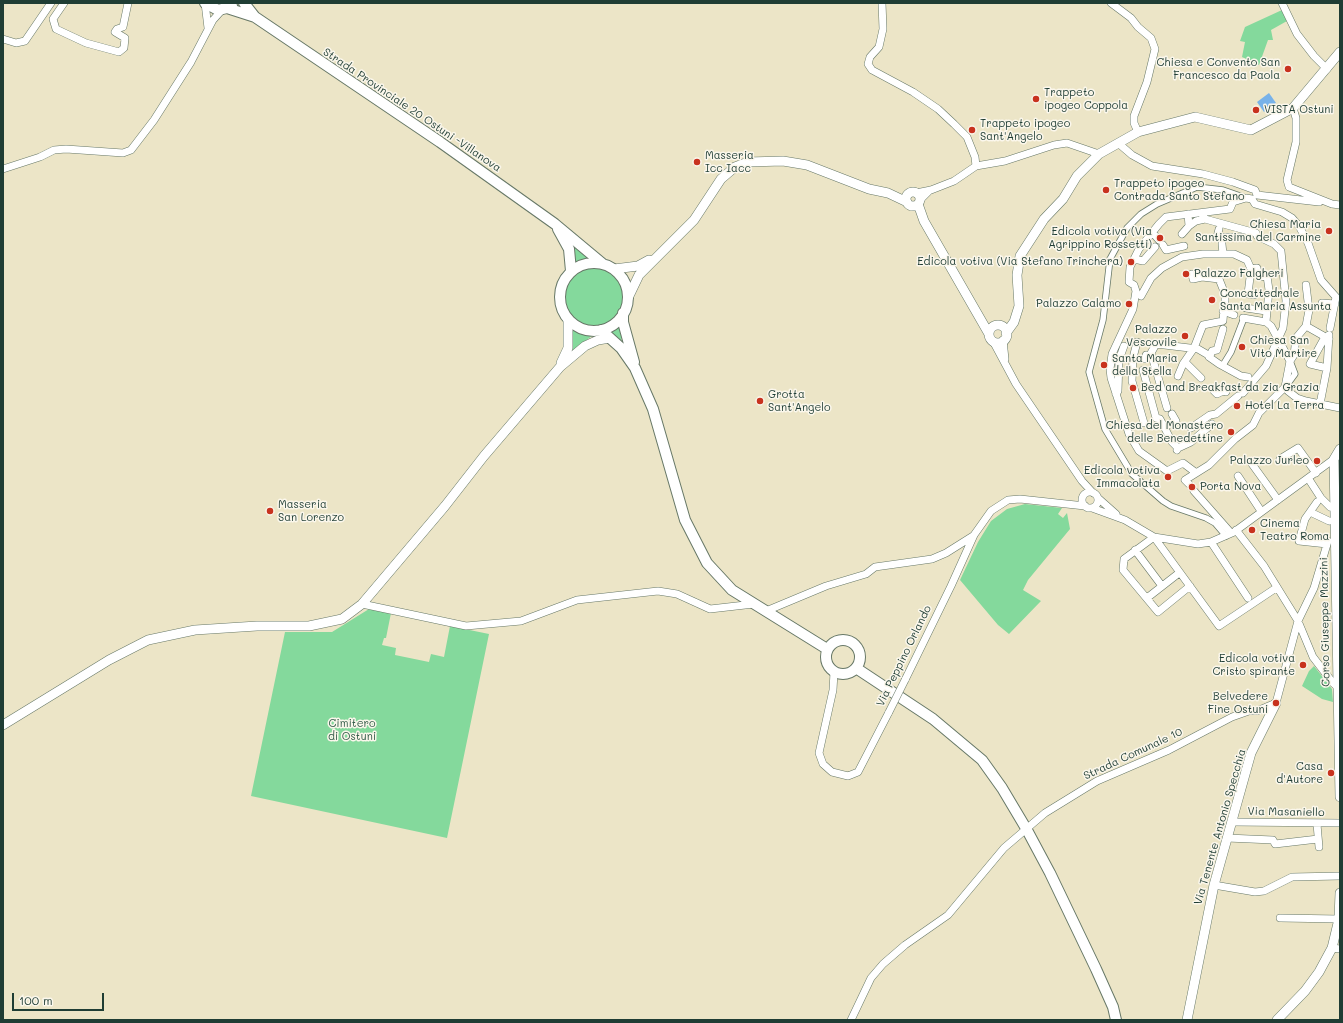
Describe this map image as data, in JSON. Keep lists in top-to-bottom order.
{
  "streets": {
    "main road": ["Strada Provinciale 20 Ostuni -Villanova"],
    "street": [
      "Corso Giuseppe Mazzini",
      "Via Peppino Orlando",
      "Strada Comunale 10",
      "Via Masaniello",
      "Via Tenente Antonio Specchia"
    ]
  },
  "crossings": [
    ["Corso Giuseppe Mazzini", "Via Peppino Orlando"],
    ["Strada Comunale 10", "Via Tenente Antonio Specchia"],
    ["Via Masaniello", "Via Tenente Antonio Specchia"]
  ],
  "parks": ["Cimitero di Ostuni"],
  "places": [
    "Chiesa e Convento San Francesco da Paola",
    "Trappeto ipogeo Coppola",
    "VISTA Ostuni",
    "Trappeto ipogeo Sant'Angelo",
    "Masseria Icc Iacc",
    "Trappeto ipogeo Contrada Santo Stefano",
    "Chiesa Maria Santissima del Carmine",
    "Edicola votiva (Via Agrippino Rossetti)",
    "Edicola votiva (Via Stefano Trinchera)",
    "Palazzo Falgheri",
    "Concattedrale Santa Maria Assunta",
    "Palazzo Calamo",
    "Palazzo Vescovile",
    "Chiesa San Vito Martire",
    "Santa Maria della Stella",
    "Bed and Breakfast da zia Grazia",
    "Grotta Sant'Angelo",
    "Hotel La Terra",
    "Chiesa del Monastero delle Benedettine",
    "Palazzo Jurleo",
    "Edicola votiva Immacolata",
    "Porta Nova",
    "Masseria San Lorenzo",
    "Cinema Teatro Roma",
    "Edicola votiva Cristo spirante",
    "Belvedere Fine Ostuni",
    "Casa d'Autore"
  ],
  "scale_bar": "100 m"
}
